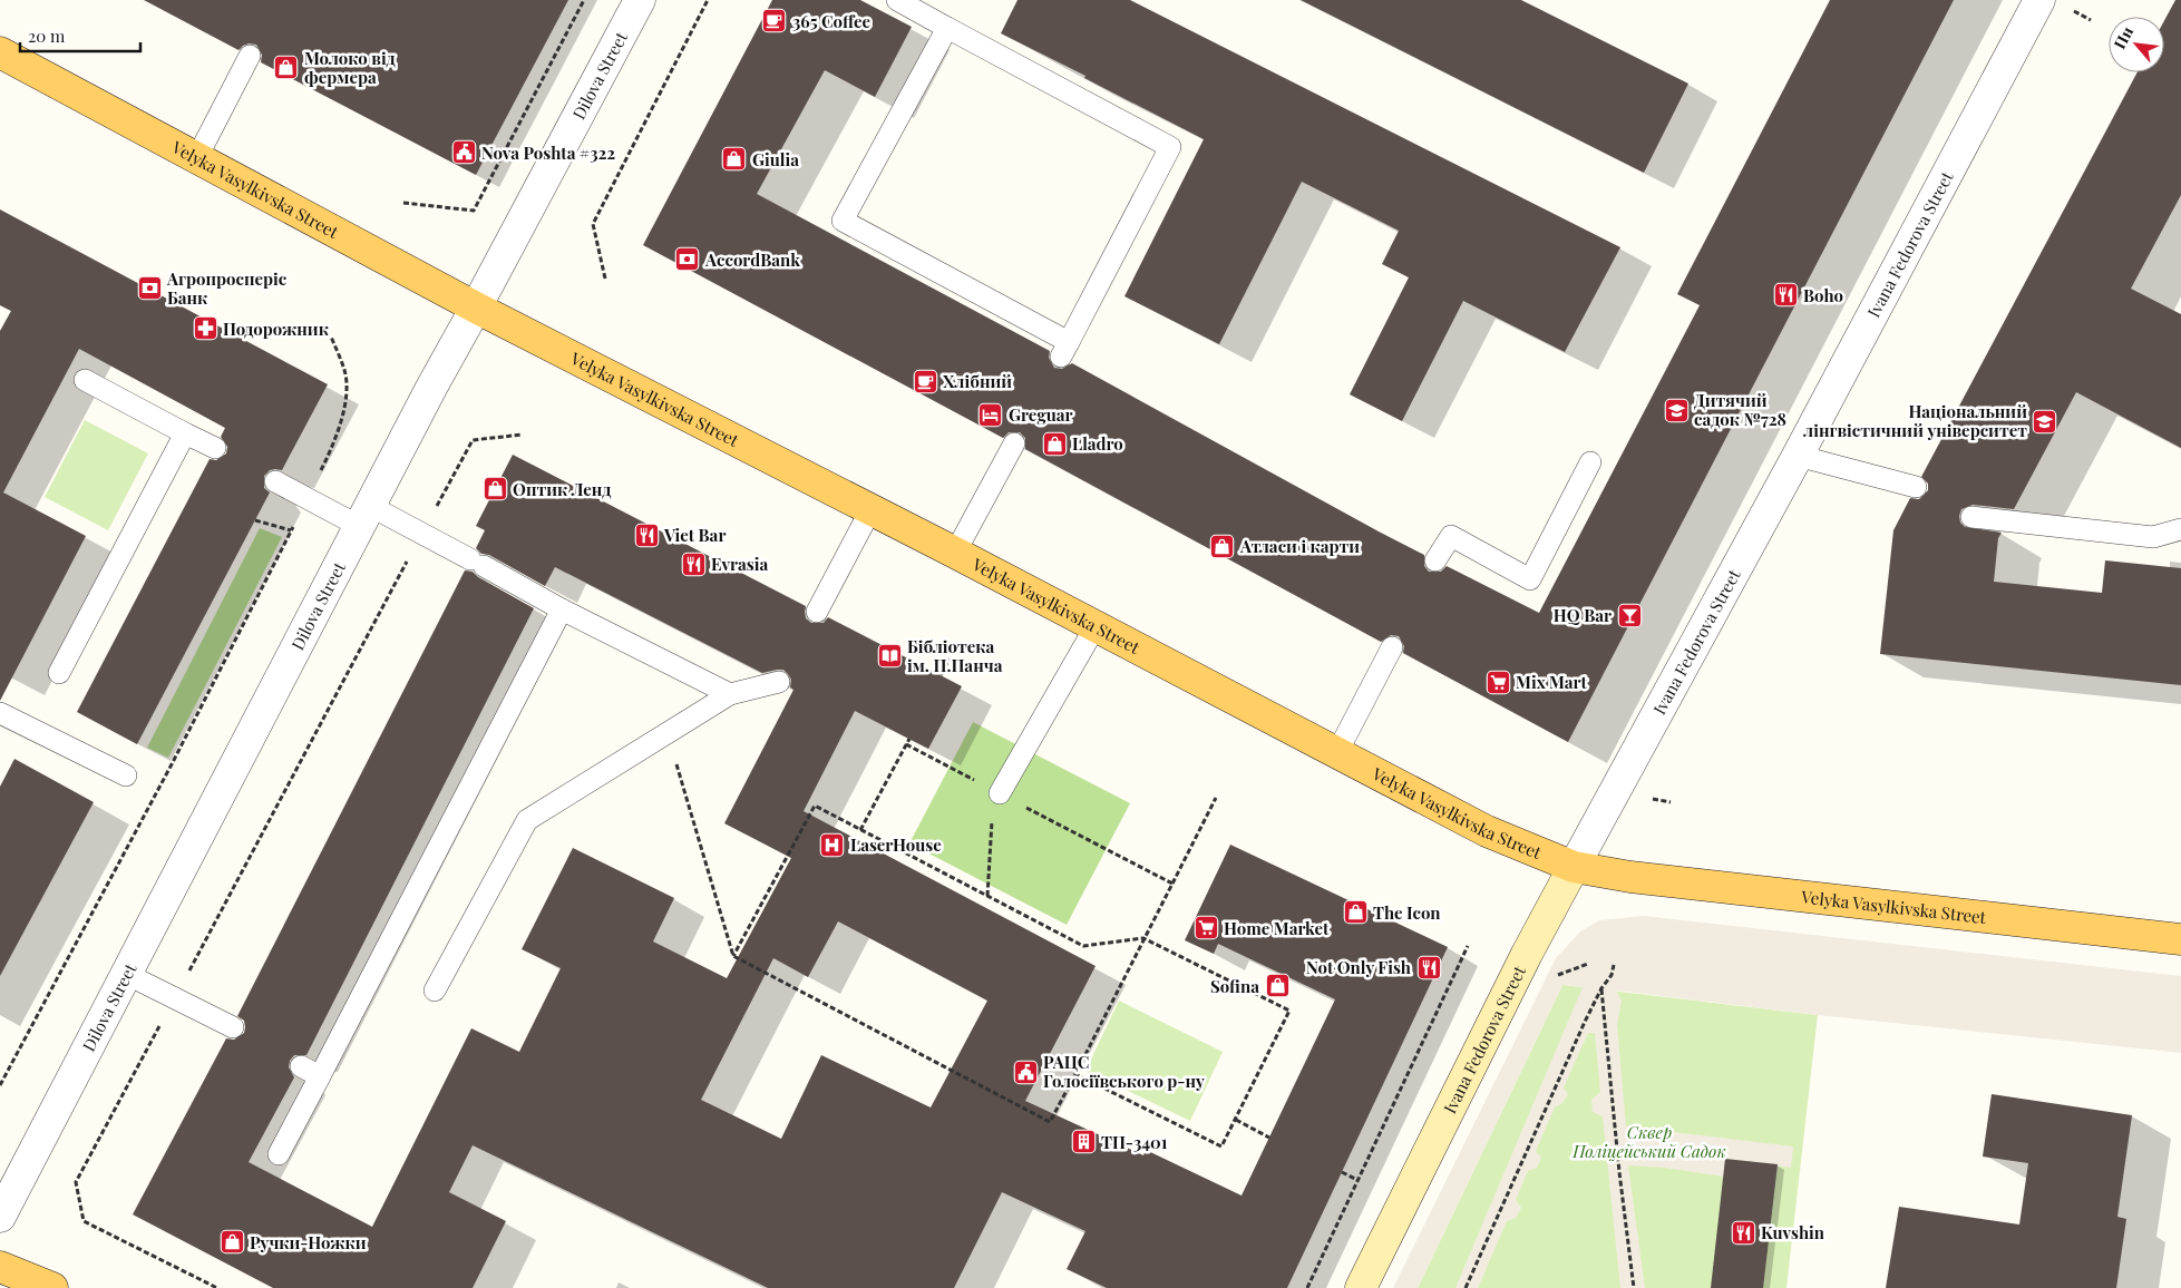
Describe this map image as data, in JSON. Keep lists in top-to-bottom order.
{
  "streets": {
    "main road": ["Velyka Vasylkivska Street", "Ivana Fedorova Street"],
    "street": ["Dilova Street"]
  },
  "crossings": [
    ["Dilova Street", "Velyka Vasylkivska Street"],
    ["Velyka Vasylkivska Street", "Ivana Fedorova Street"]
  ],
  "parks": ["Сквер Поліцейський Садок"],
  "places": {
    "cafe": ["365 Coffee", "Хлібний"],
    "shop": [
      "Молоко від фермера",
      "Giulia",
      "Lladro",
      "Оптик Ленд",
      "Атласи і карти",
      "The Icon",
      "Sоfina",
      "Ручки-Ножки"
    ],
    "public building": ["Nova Poshta #322", "РАЦС Голосіївського р-ну"],
    "bank": ["AccordBank", "Агропросперіс Банк"],
    "restaurant": [
      "Boho",
      "Viet Bar",
      "Evrasia",
      "Not Only Fish",
      "Kuvshin"
    ],
    "pharmacy": ["Подорожник"],
    "school or university": ["Дитячий садок №728", "Національний лінгвістичний університет"],
    "hotel": ["Greguar"],
    "bar": ["HQ Bar"],
    "library": ["Бібліотека ім. П.Панча"],
    "supermarket": ["Mix Mart", "Home Market"],
    "hospital": ["LaserHouse"],
    "building": ["ТП-3401"]
  },
  "scale_bar": "20 m",
  "north": "top left"
}
